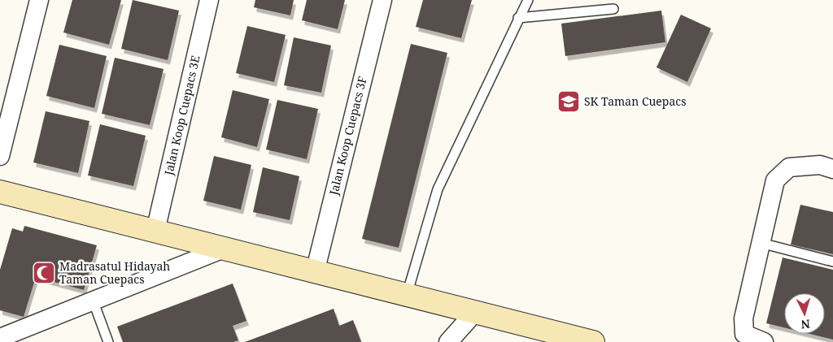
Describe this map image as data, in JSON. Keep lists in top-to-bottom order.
{
  "streets": {
    "street": ["Jalan Koop Cuepacs 3E", "Jalan Koop Cuepacs 3F"]
  },
  "places": {
    "school or university": ["SK Taman Cuepacs"],
    "mosque": ["Madrasatul Hidayah Taman Cuepacs"]
  },
  "north": "bottom"
}
